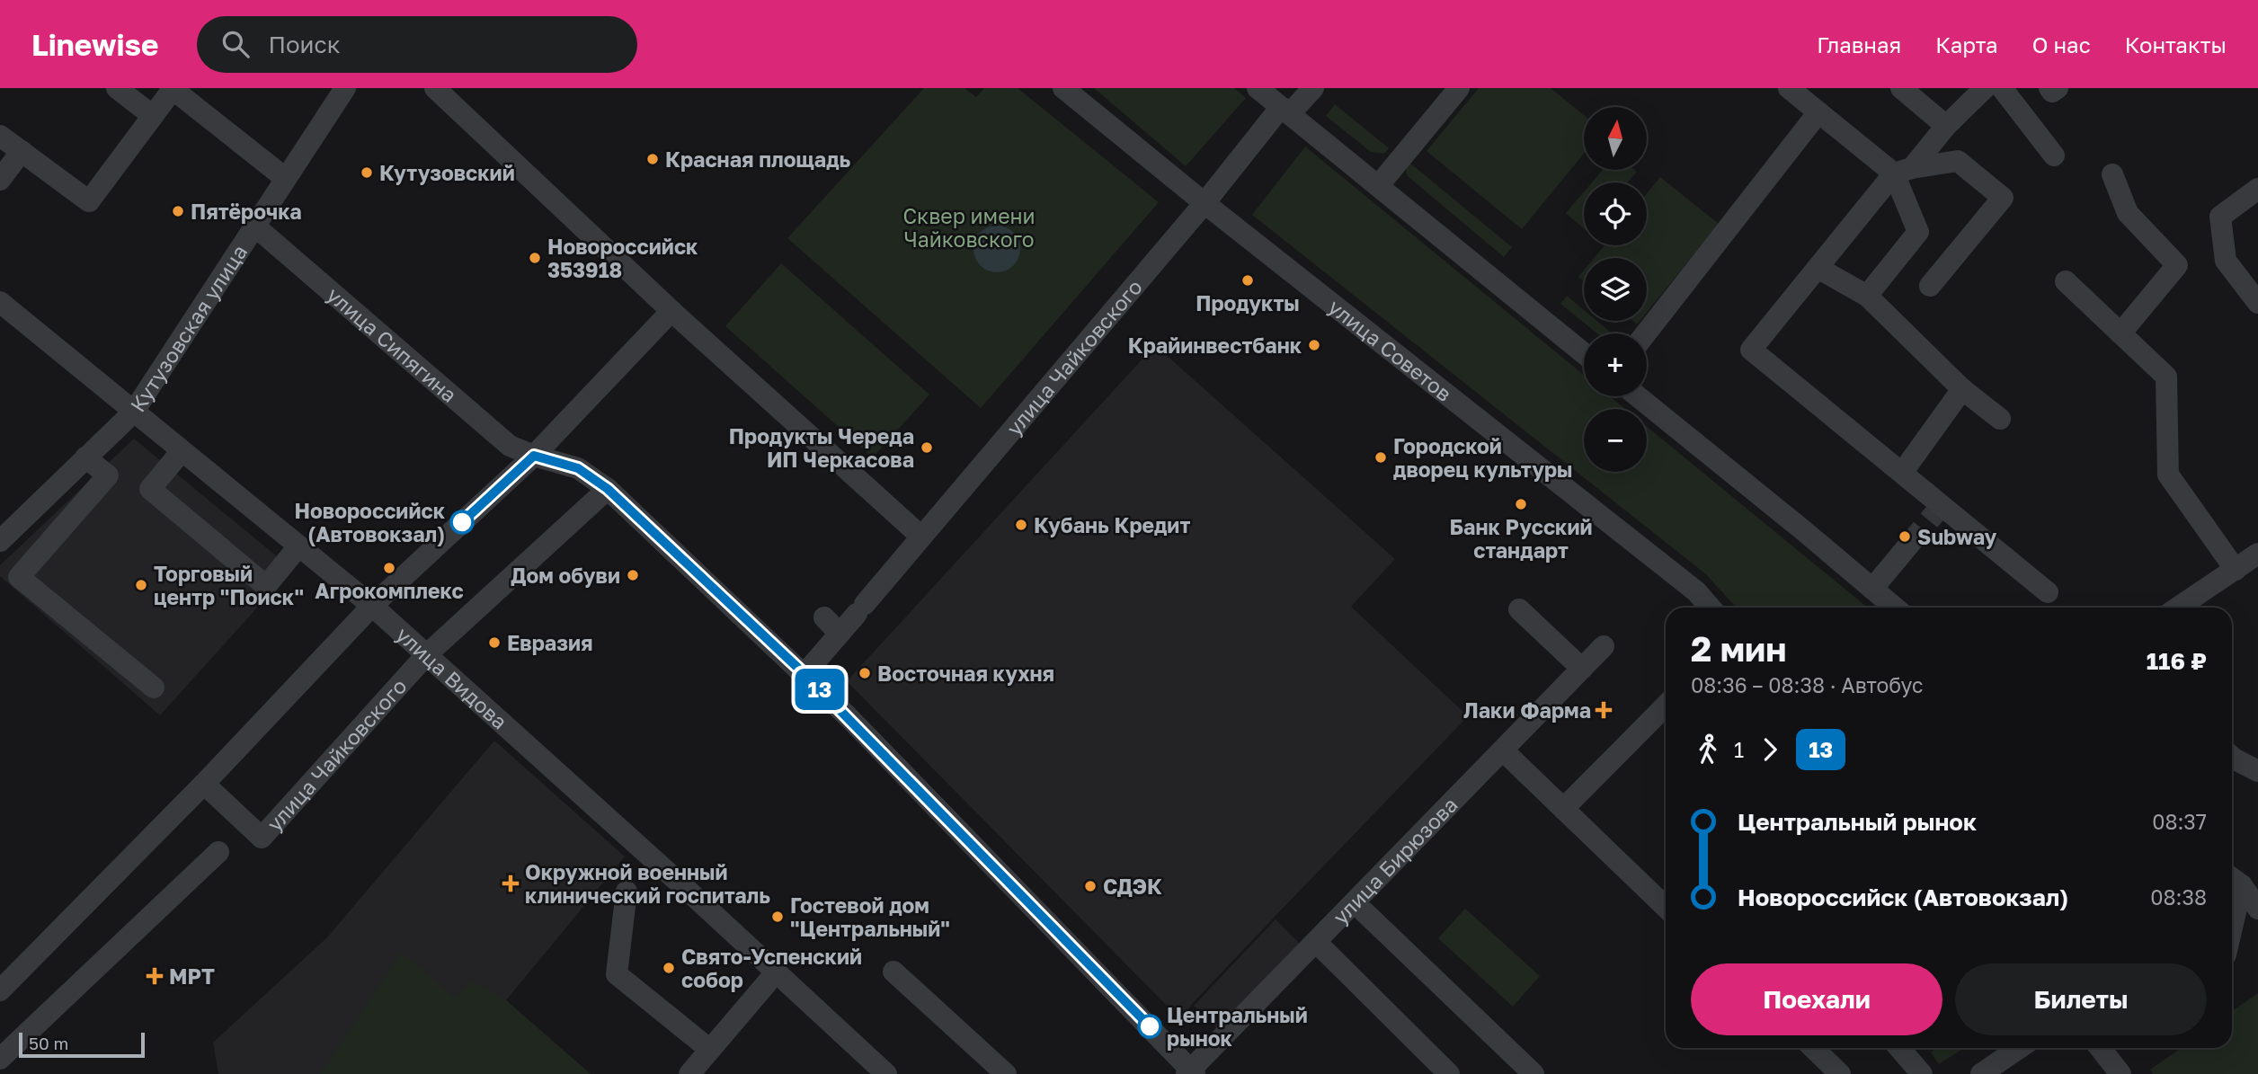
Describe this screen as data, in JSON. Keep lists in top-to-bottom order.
{
  "streets": {
    "street": [
      "Кутузовская улица",
      "улица Сипягина",
      "улица Советов",
      "улица Чайковского",
      "улица Видова",
      "улица Бирюзова"
    ]
  },
  "crossings": [
    ["Кутузовская улица", "улица Сипягина"],
    ["Кутузовская улица", "улица Видова"],
    ["улица Сипягина", "улица Чайковского"],
    ["улица Советов", "улица Чайковского"],
    ["улица Чайковского", "улица Видова"]
  ],
  "parks": ["Сквер имени Чайковского"],
  "places": {
    "other": [
      "Красная площадь",
      "Кутузовский",
      "Пятёрочка",
      "Новороссийск 353918",
      "Продукты",
      "Крайинвестбанк",
      "Продукты Череда ИП Черкасова",
      "Городской дворец культуры",
      "Банк Русский стандарт",
      "Новороссийск (Автовокзал)",
      "Кубань Кредит",
      "Subway",
      "Агрокомплекс",
      "Дом обуви",
      "Торговый центр \"Поиск\"",
      "Евразия",
      "Восточная кухня",
      "СДЭК",
      "Гостевой дом \"Центральный\"",
      "Свято-Успенский собор",
      "Центральный рынок"
    ],
    "health": ["Лаки Фарма", "Окружной военный клинический госпиталь", "МРТ"]
  },
  "lines": ["bus line 13"],
  "scale_bar": "50 m",
  "north": "top",
  "page": {
    "header": "Linewise",
    "search": "Поиск",
    "nav": [
      "Главная",
      "Карта",
      "О нас",
      "Контакты"
    ],
    "on_map": "13",
    "map_buttons": ["+", "−"],
    "heading": ["2 мин", "08:36 – 08:38 · Автобус", "116 ₽"],
    "legs": ["1", "13"],
    "list": [
      {
        "name": "Центральный рынок",
        "value": "08:37"
      },
      {
        "name": "Новороссийск (Автовокзал)",
        "value": "08:38"
      }
    ],
    "buttons": ["Поехали", "Билеты"],
    "scale": "50 m"
  }
}
